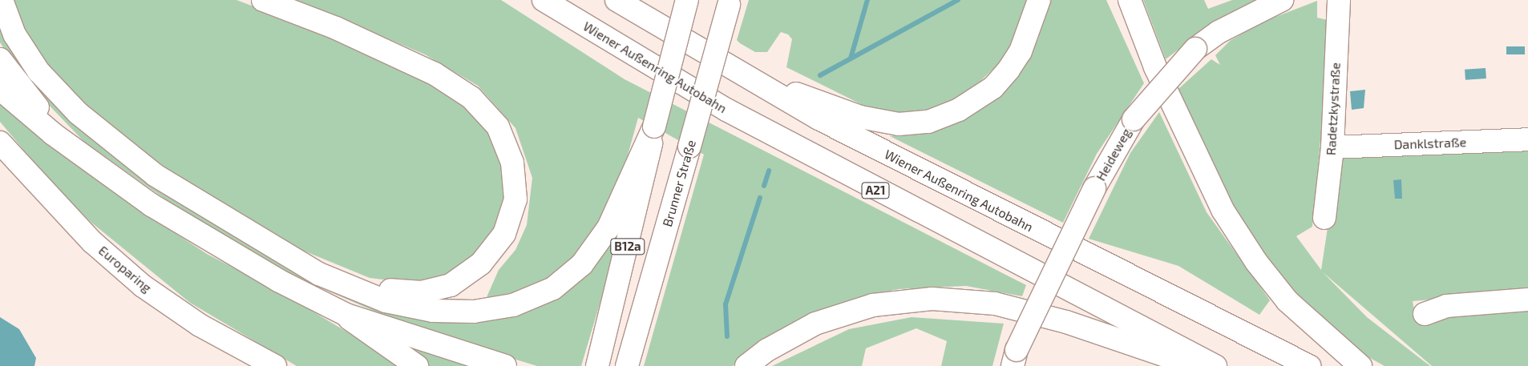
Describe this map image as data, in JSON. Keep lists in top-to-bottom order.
{
  "streets": {
    "main road": [
      "Wiener Außenring Autobahn",
      "Radetzkystraße",
      "Danklstraße",
      "Heideweg",
      "Brunner Straße",
      "A21",
      "B12a",
      "Europaring"
    ]
  },
  "crossings": [
    ["Radetzkystraße", "Danklstraße"]
  ]
}
